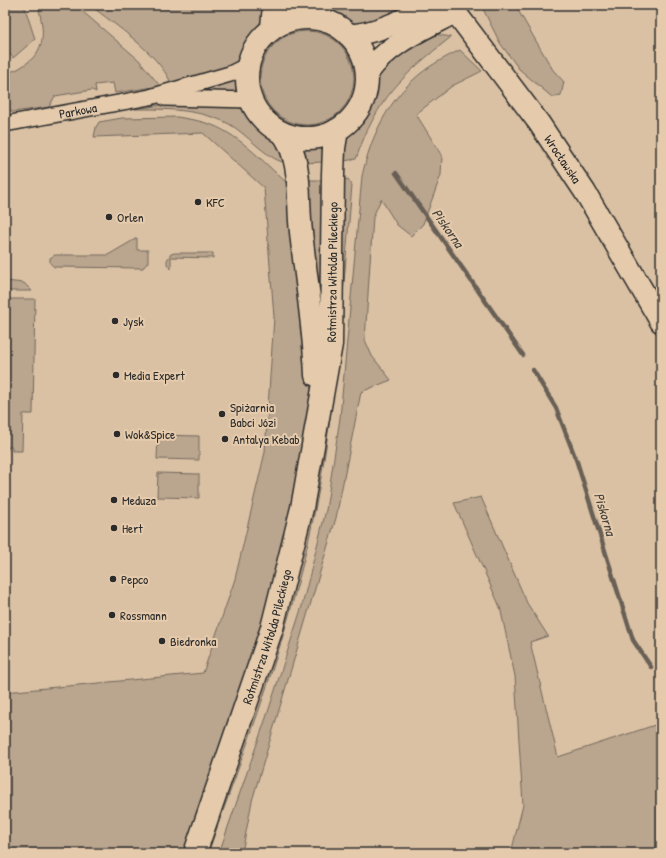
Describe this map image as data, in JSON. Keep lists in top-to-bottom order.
{
  "streets": {
    "main road": ["Wrocławska", "Rotmistrza Witolda Pileckiego"],
    "street": ["Parkowa"]
  },
  "water": ["Piskorna"],
  "places": [
    "KFC",
    "Orlen",
    "Jysk",
    "Media Expert",
    "Spiżarnia Babci Józi",
    "Wok&Spice",
    "Antalya Kebab",
    "Meduza",
    "Hert",
    "Pepco",
    "Rossmann",
    "Biedronka"
  ]
}
